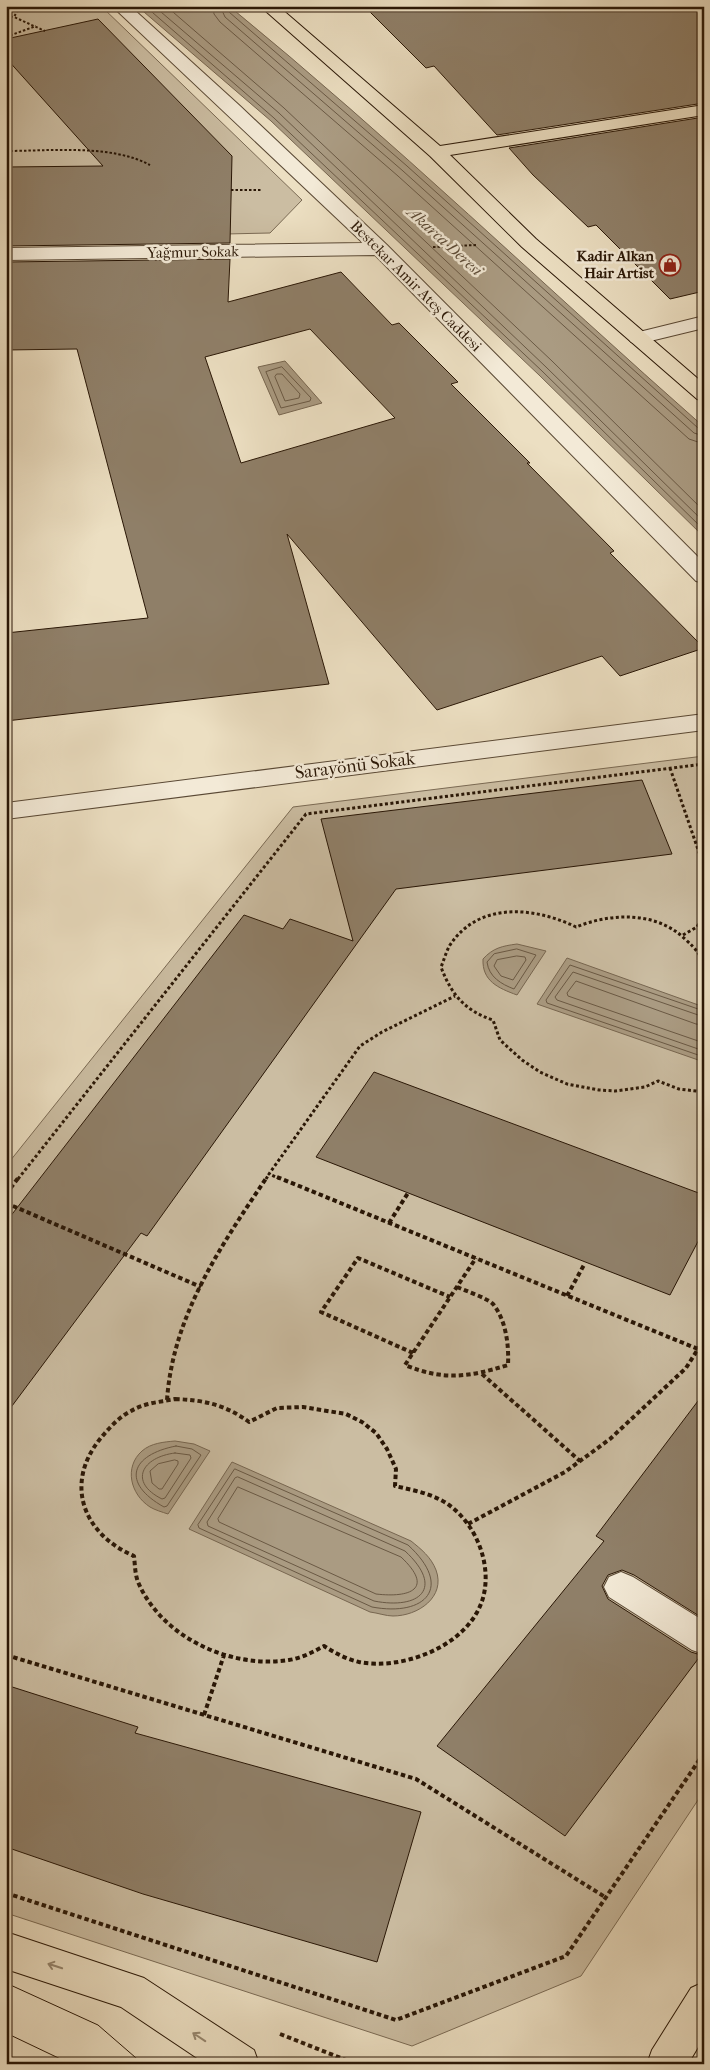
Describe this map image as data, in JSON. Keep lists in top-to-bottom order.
{
  "streets": {
    "street": ["Yağmur Sokak", "Bestekar Amir Ateş Caddesi", "Sarayönü Sokak"]
  },
  "crossings": [
    ["Yağmur Sokak", "Bestekar Amir Ateş Caddesi"]
  ],
  "water": ["Akarca Deresi"],
  "places": {
    "shop": ["Kadir Alkan Hair Artist"]
  }
}
